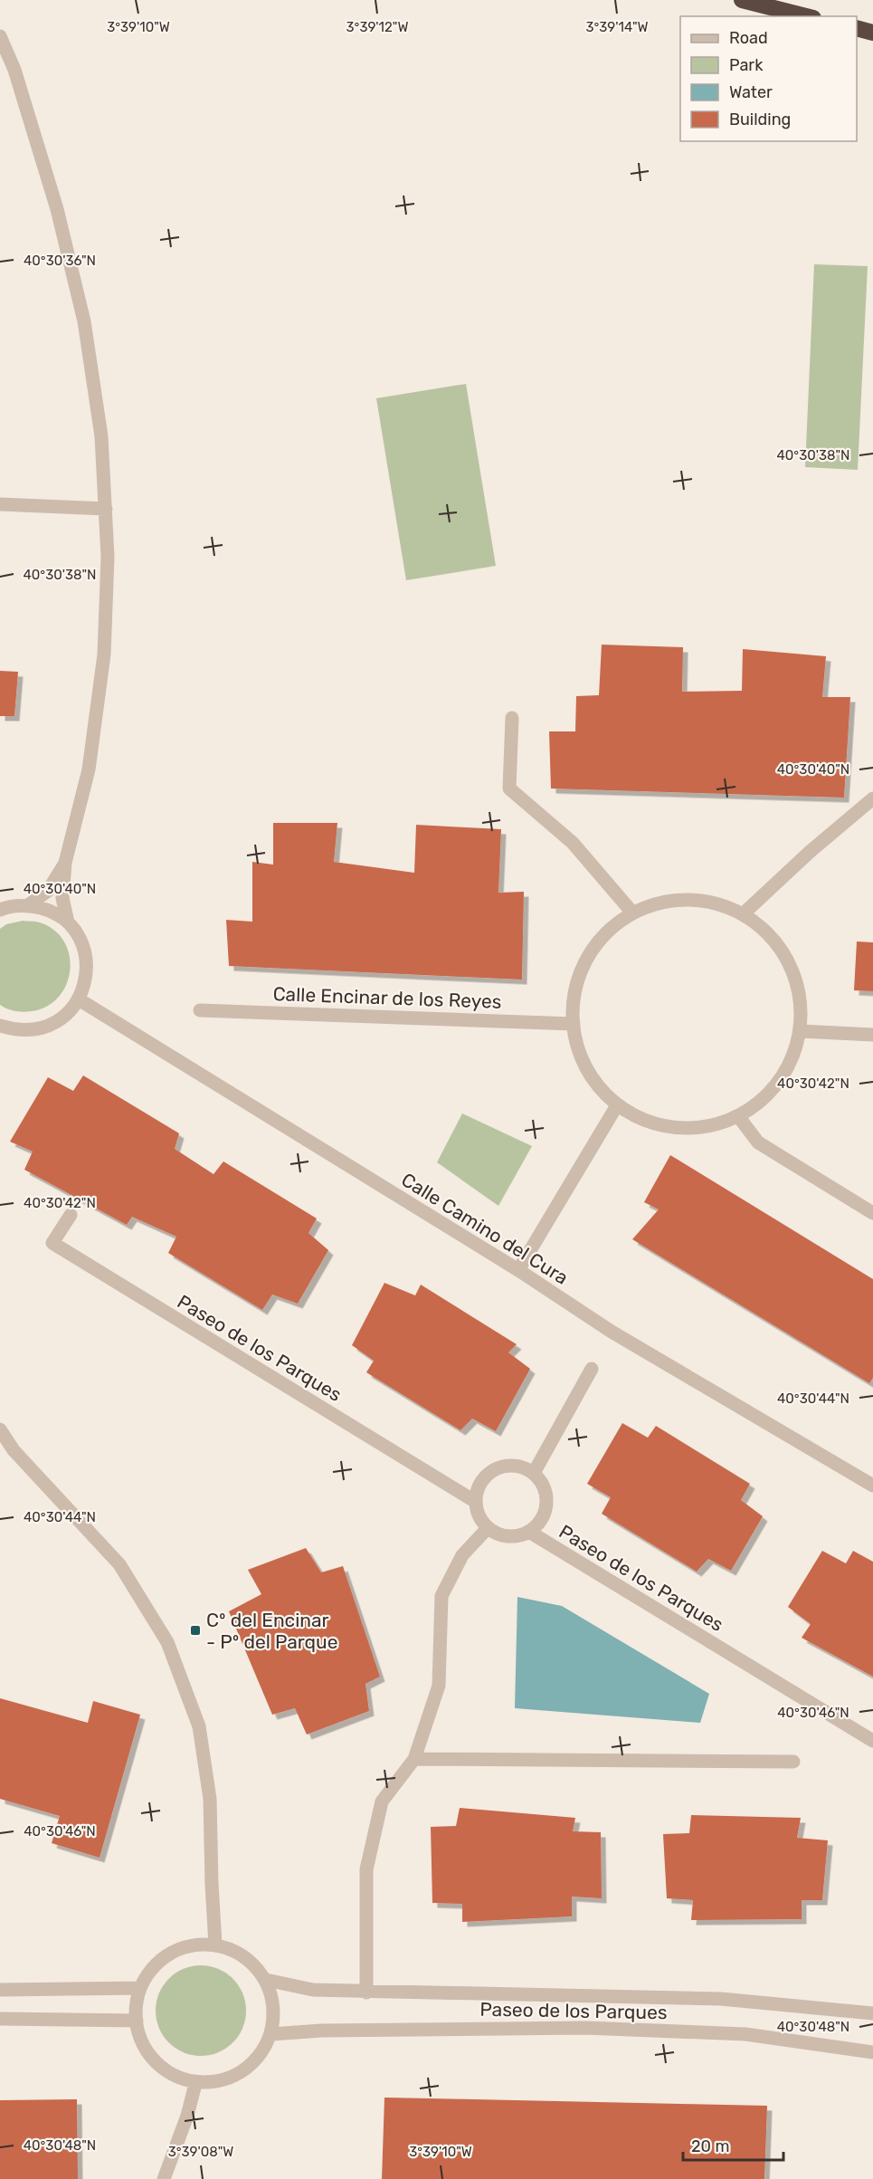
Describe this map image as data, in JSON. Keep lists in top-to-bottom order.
{
  "streets": {
    "street": ["Calle Encinar de los Reyes", "Calle Camino del Cura", "Paseo de los Parques"]
  },
  "places": {
    "transit": ["Cº del Encinar - Pº del Parque"]
  },
  "legend": [
    "Road",
    "Park",
    "Water",
    "Building"
  ],
  "scale_bar": "20 m",
  "coordinates": [
    "3°39'10\"W",
    "3°39'12\"W",
    "3°39'14\"W",
    "40°30'36\"N",
    "40°30'38\"N",
    "40°30'40\"N",
    "40°30'42\"N",
    "40°30'44\"N",
    "40°30'46\"N",
    "40°30'48\"N",
    "3°39'08\"W"
  ]
}
